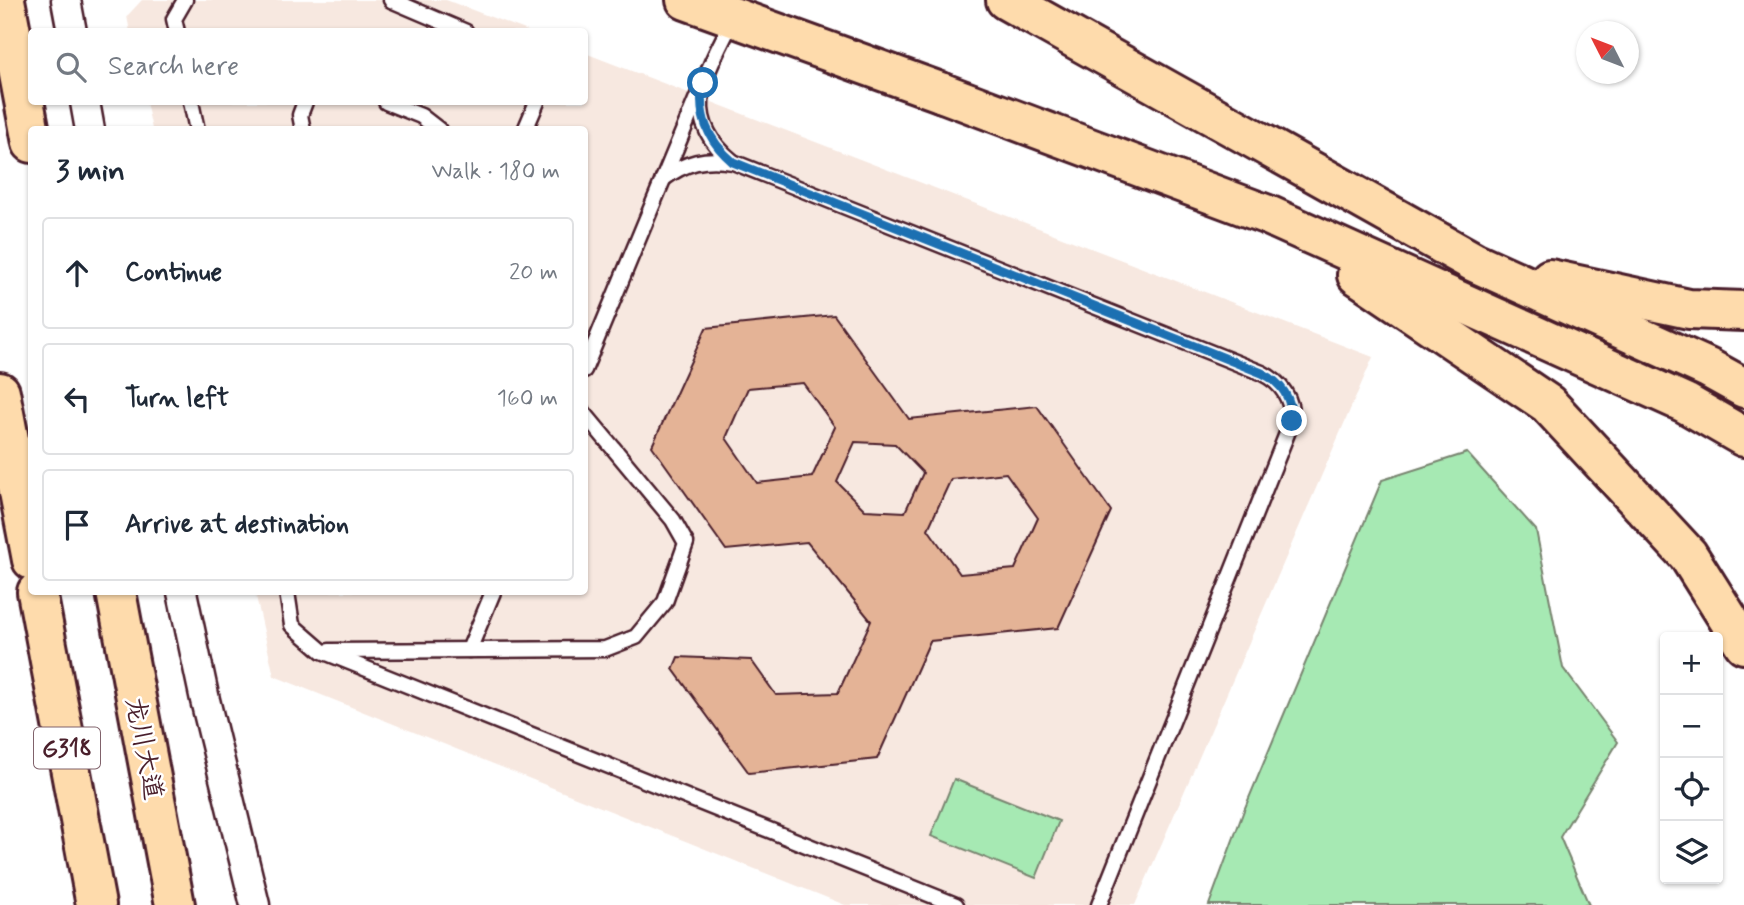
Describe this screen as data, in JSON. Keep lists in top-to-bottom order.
{
  "streets": {
    "main road": ["G318", "龙川大道"]
  },
  "north": "top left",
  "page": {
    "search": "Search here",
    "heading": ["3 min", "Walk · 180 m"],
    "list": [
      ["Continue", "20 m"],
      ["Turn left", "160 m"],
      "Arrive at destination"
    ],
    "map_buttons": ["+", "−"]
  }
}
